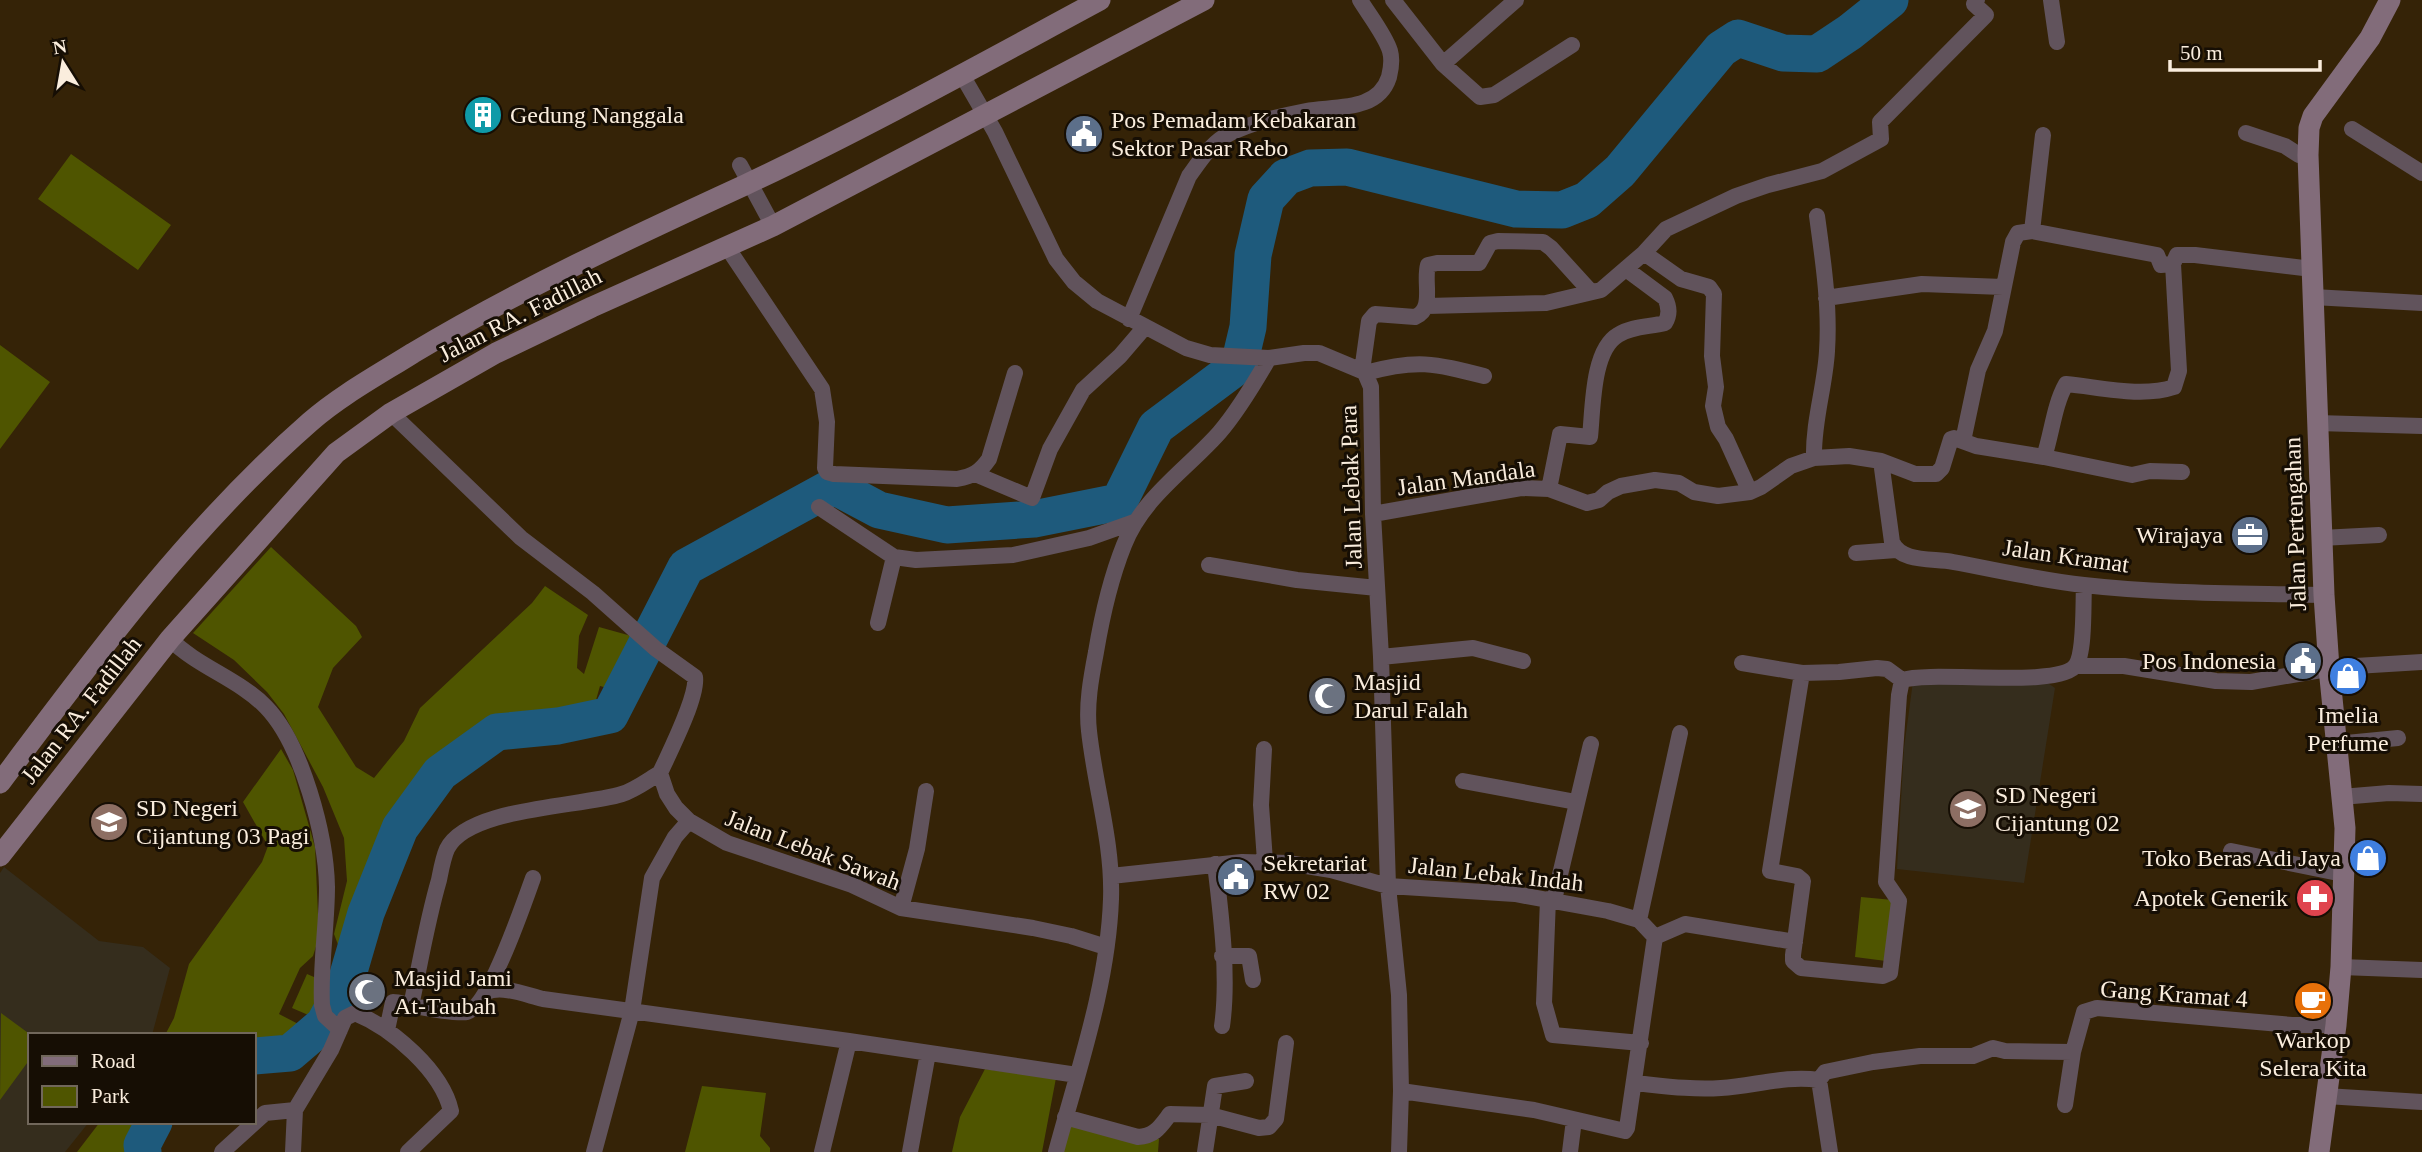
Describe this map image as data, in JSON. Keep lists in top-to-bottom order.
{
  "streets": {
    "main road": ["Jalan RA. Fadillah", "Jalan Pertengahan"],
    "street": [
      "Jalan Mandala",
      "Jalan Lebak Para",
      "Jalan Kramat",
      "Jalan Lebak Sawah",
      "Jalan Lebak Indah",
      "Gang Kramat 4"
    ]
  },
  "crossings": [
    ["Jalan RA. Fadillah", "Jalan Lebak Para"],
    ["Jalan Mandala", "Jalan Lebak Para"],
    ["Jalan Lebak Para", "Jalan Lebak Indah"],
    ["Jalan Pertengahan", "Jalan Kramat"],
    ["Jalan Pertengahan", "Gang Kramat 4"]
  ],
  "places": {
    "building": ["Gedung Nanggala"],
    "public building": ["Pos Pemadam Kebakaran Sektor Pasar Rebo", "Pos Indonesia", "Sekretariat RW 02"],
    "office": ["Wirajaya"],
    "shop": ["Imelia Perfume", "Toko Beras Adi Jaya"],
    "mosque": ["Masjid Darul Falah", "Masjid Jami At-Taubah"],
    "school or university": ["SD Negeri Cijantung 02", "SD Negeri Cijantung 03 Pagi"],
    "pharmacy": ["Apotek Generik"],
    "cafe": ["Warkop Selera Kita"]
  },
  "legend": ["Road", "Park"],
  "scale_bar": "50 m",
  "north": "top"
}
